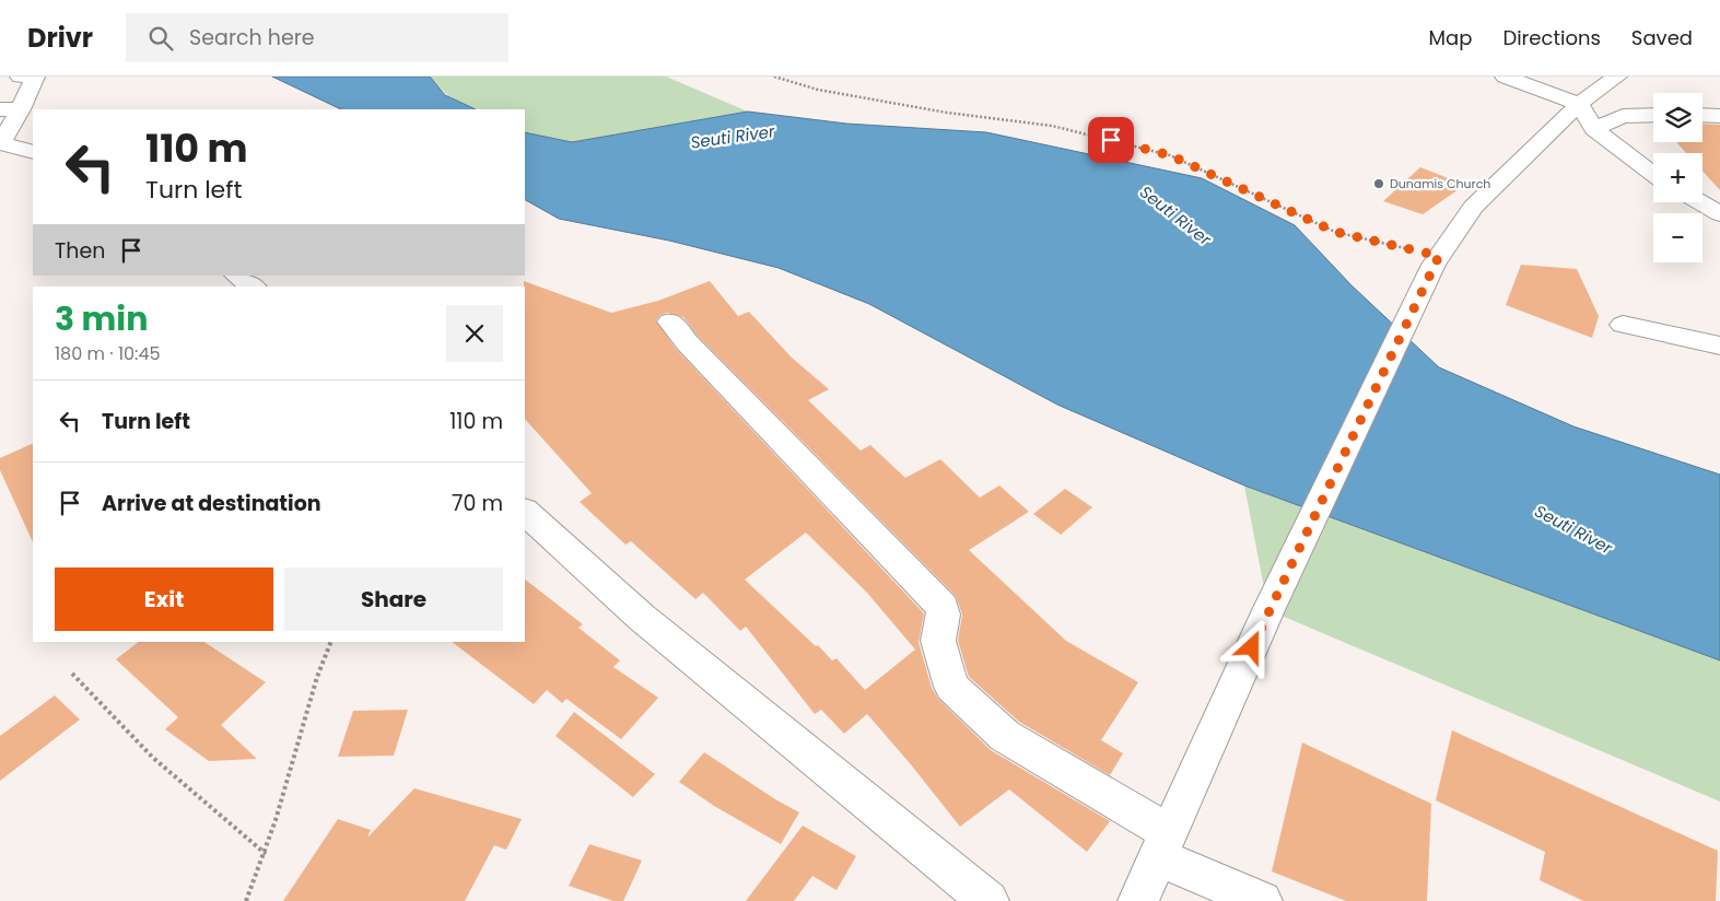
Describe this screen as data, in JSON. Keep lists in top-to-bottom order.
{
  "water": ["Seuti River"],
  "places": ["Dunamis Church"],
  "page": {
    "header": "Drivr",
    "search": "Search here",
    "nav": ["Map", "Directions", "Saved"],
    "map_buttons": ["+", "−"],
    "turn": ["110 m", "Turn left"],
    "then": "Then",
    "heading": ["3 min", "180 m · 10:45"],
    "list": [
      {
        "name": "Turn left",
        "value": "110 m"
      },
      {
        "name": "Arrive at destination",
        "value": "70 m"
      }
    ],
    "buttons": ["Exit", "Share"]
  }
}
